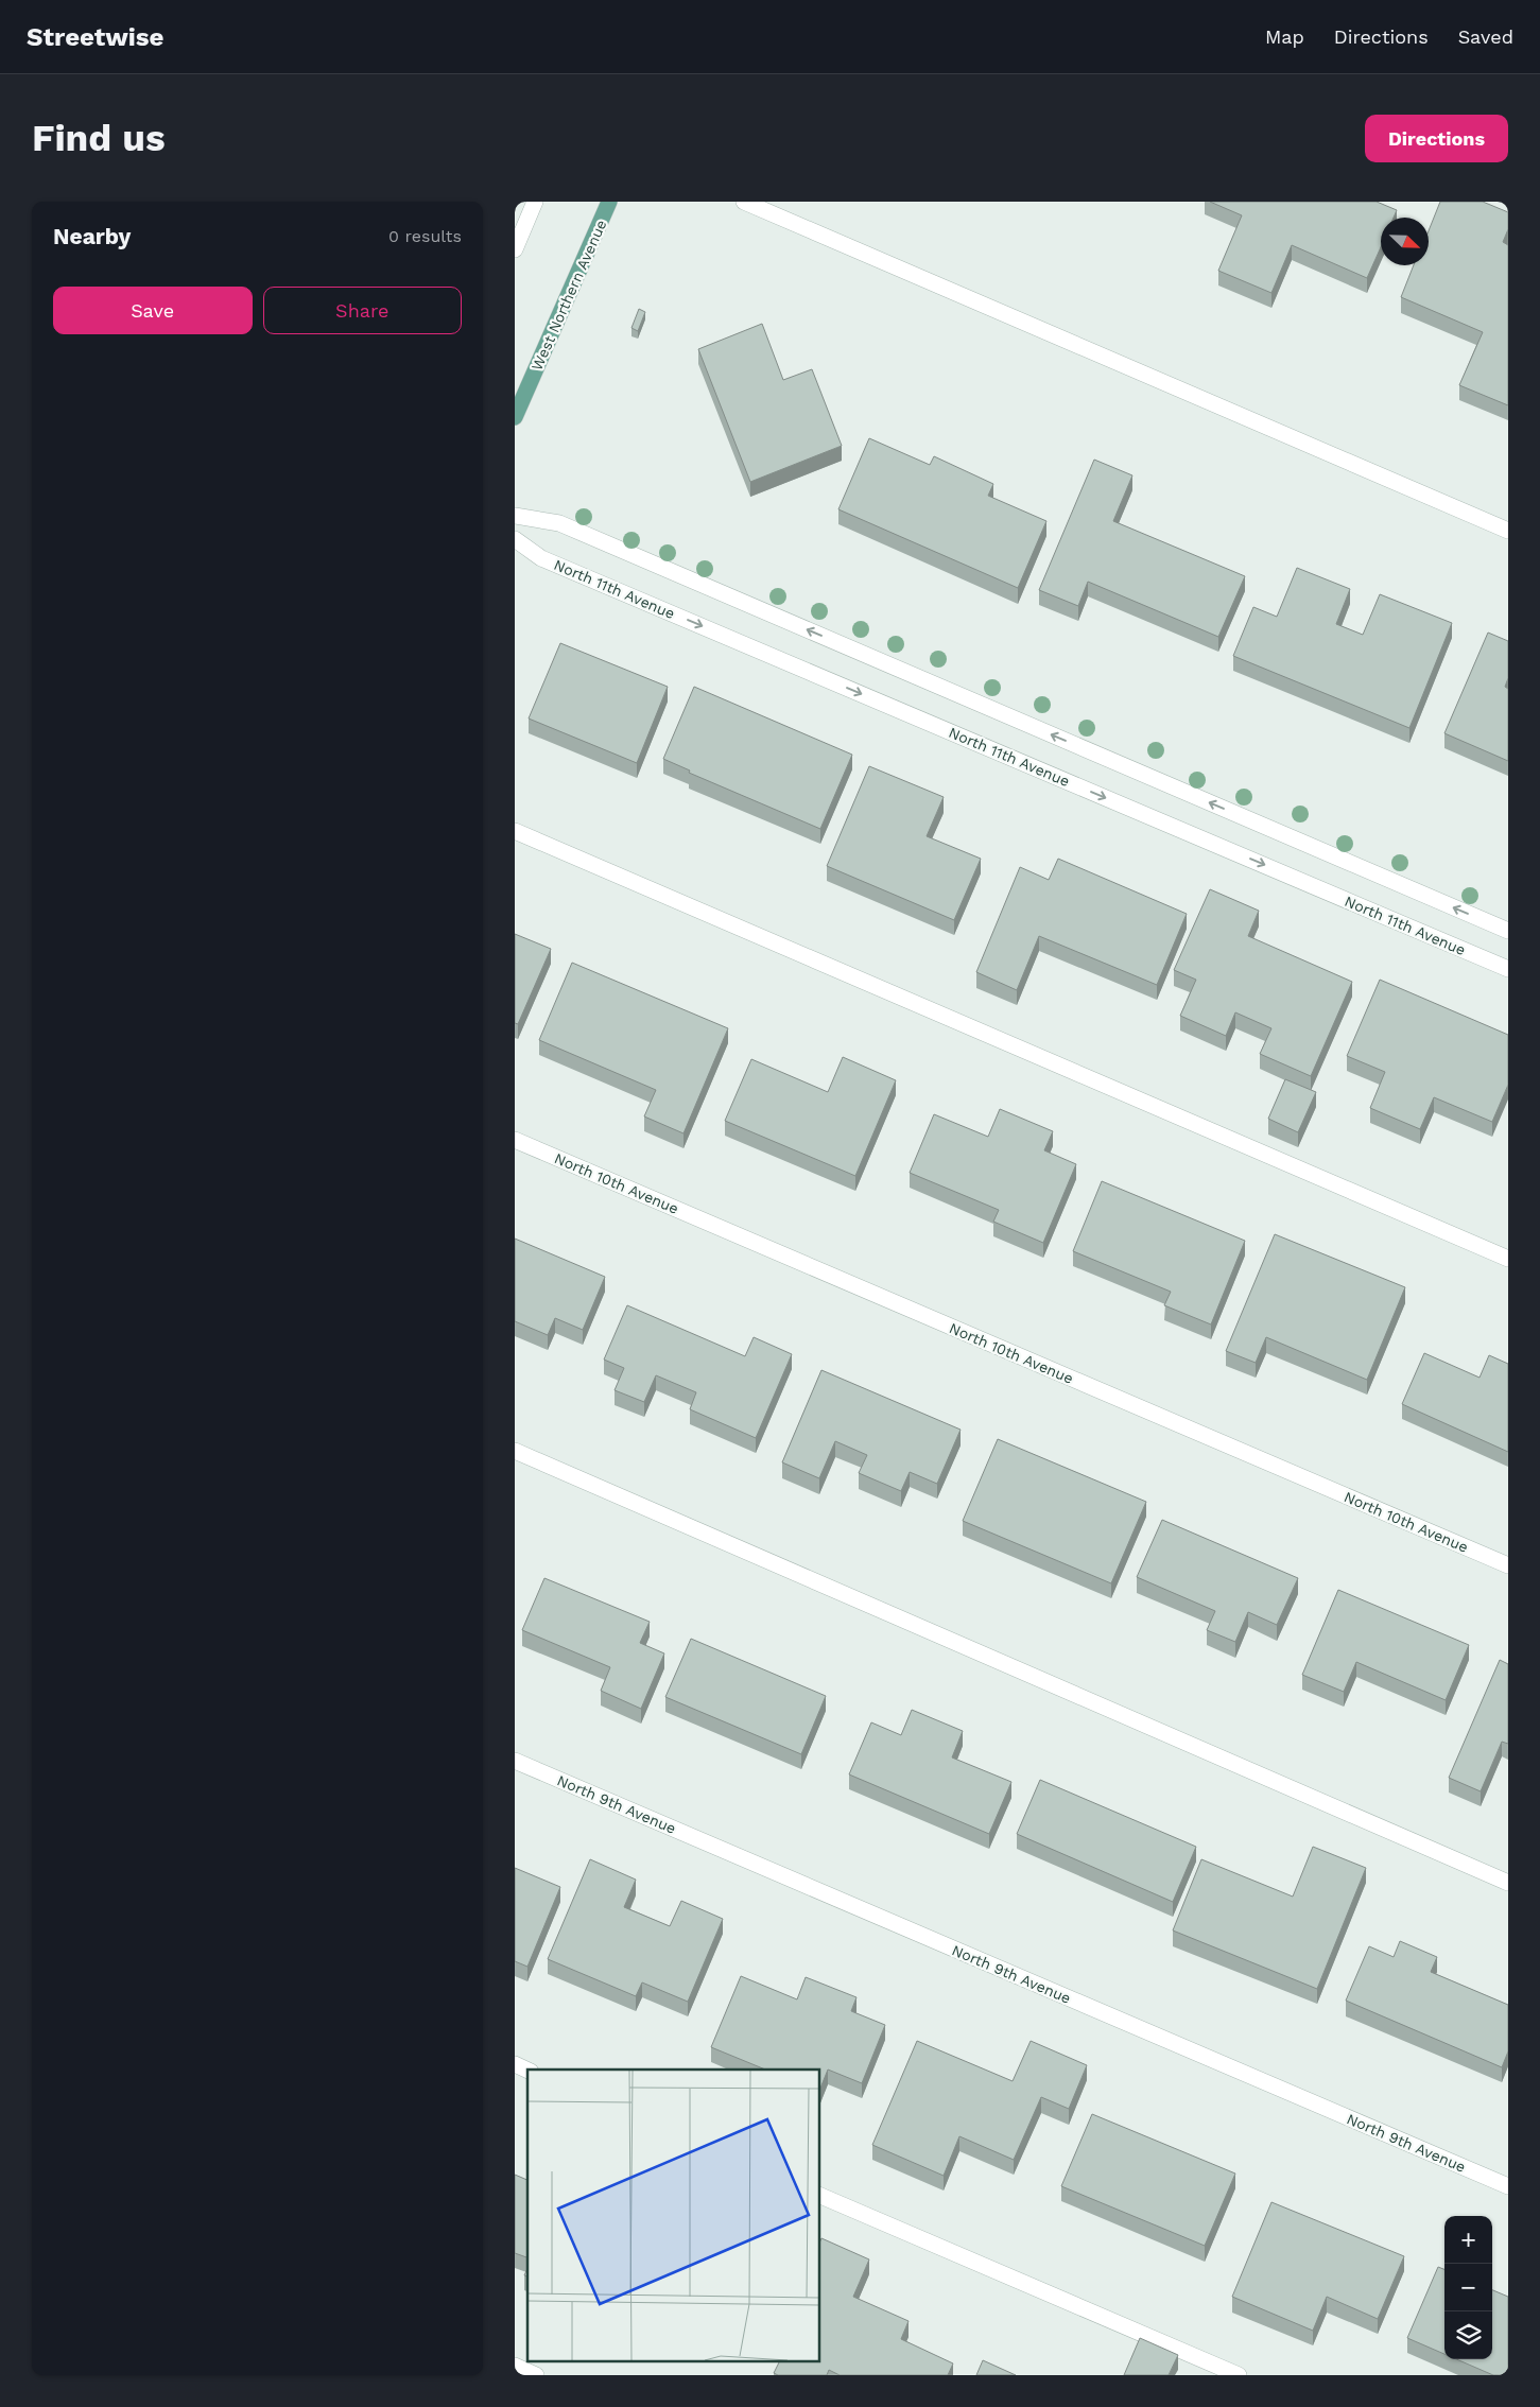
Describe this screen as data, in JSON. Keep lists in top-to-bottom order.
{
  "streets": {
    "main road": ["West Northern Avenue"],
    "street": ["North 11th Avenue", "North 10th Avenue", "North 9th Avenue"]
  },
  "north": "bottom right",
  "page": {
    "header": "Streetwise",
    "nav": ["Map", "Directions", "Saved"],
    "buttons": [
      "Directions",
      ["Save", "Share"]
    ],
    "title": "Find us",
    "heading": ["Nearby", "0 results"],
    "map_buttons": ["+", "−"]
  }
}
